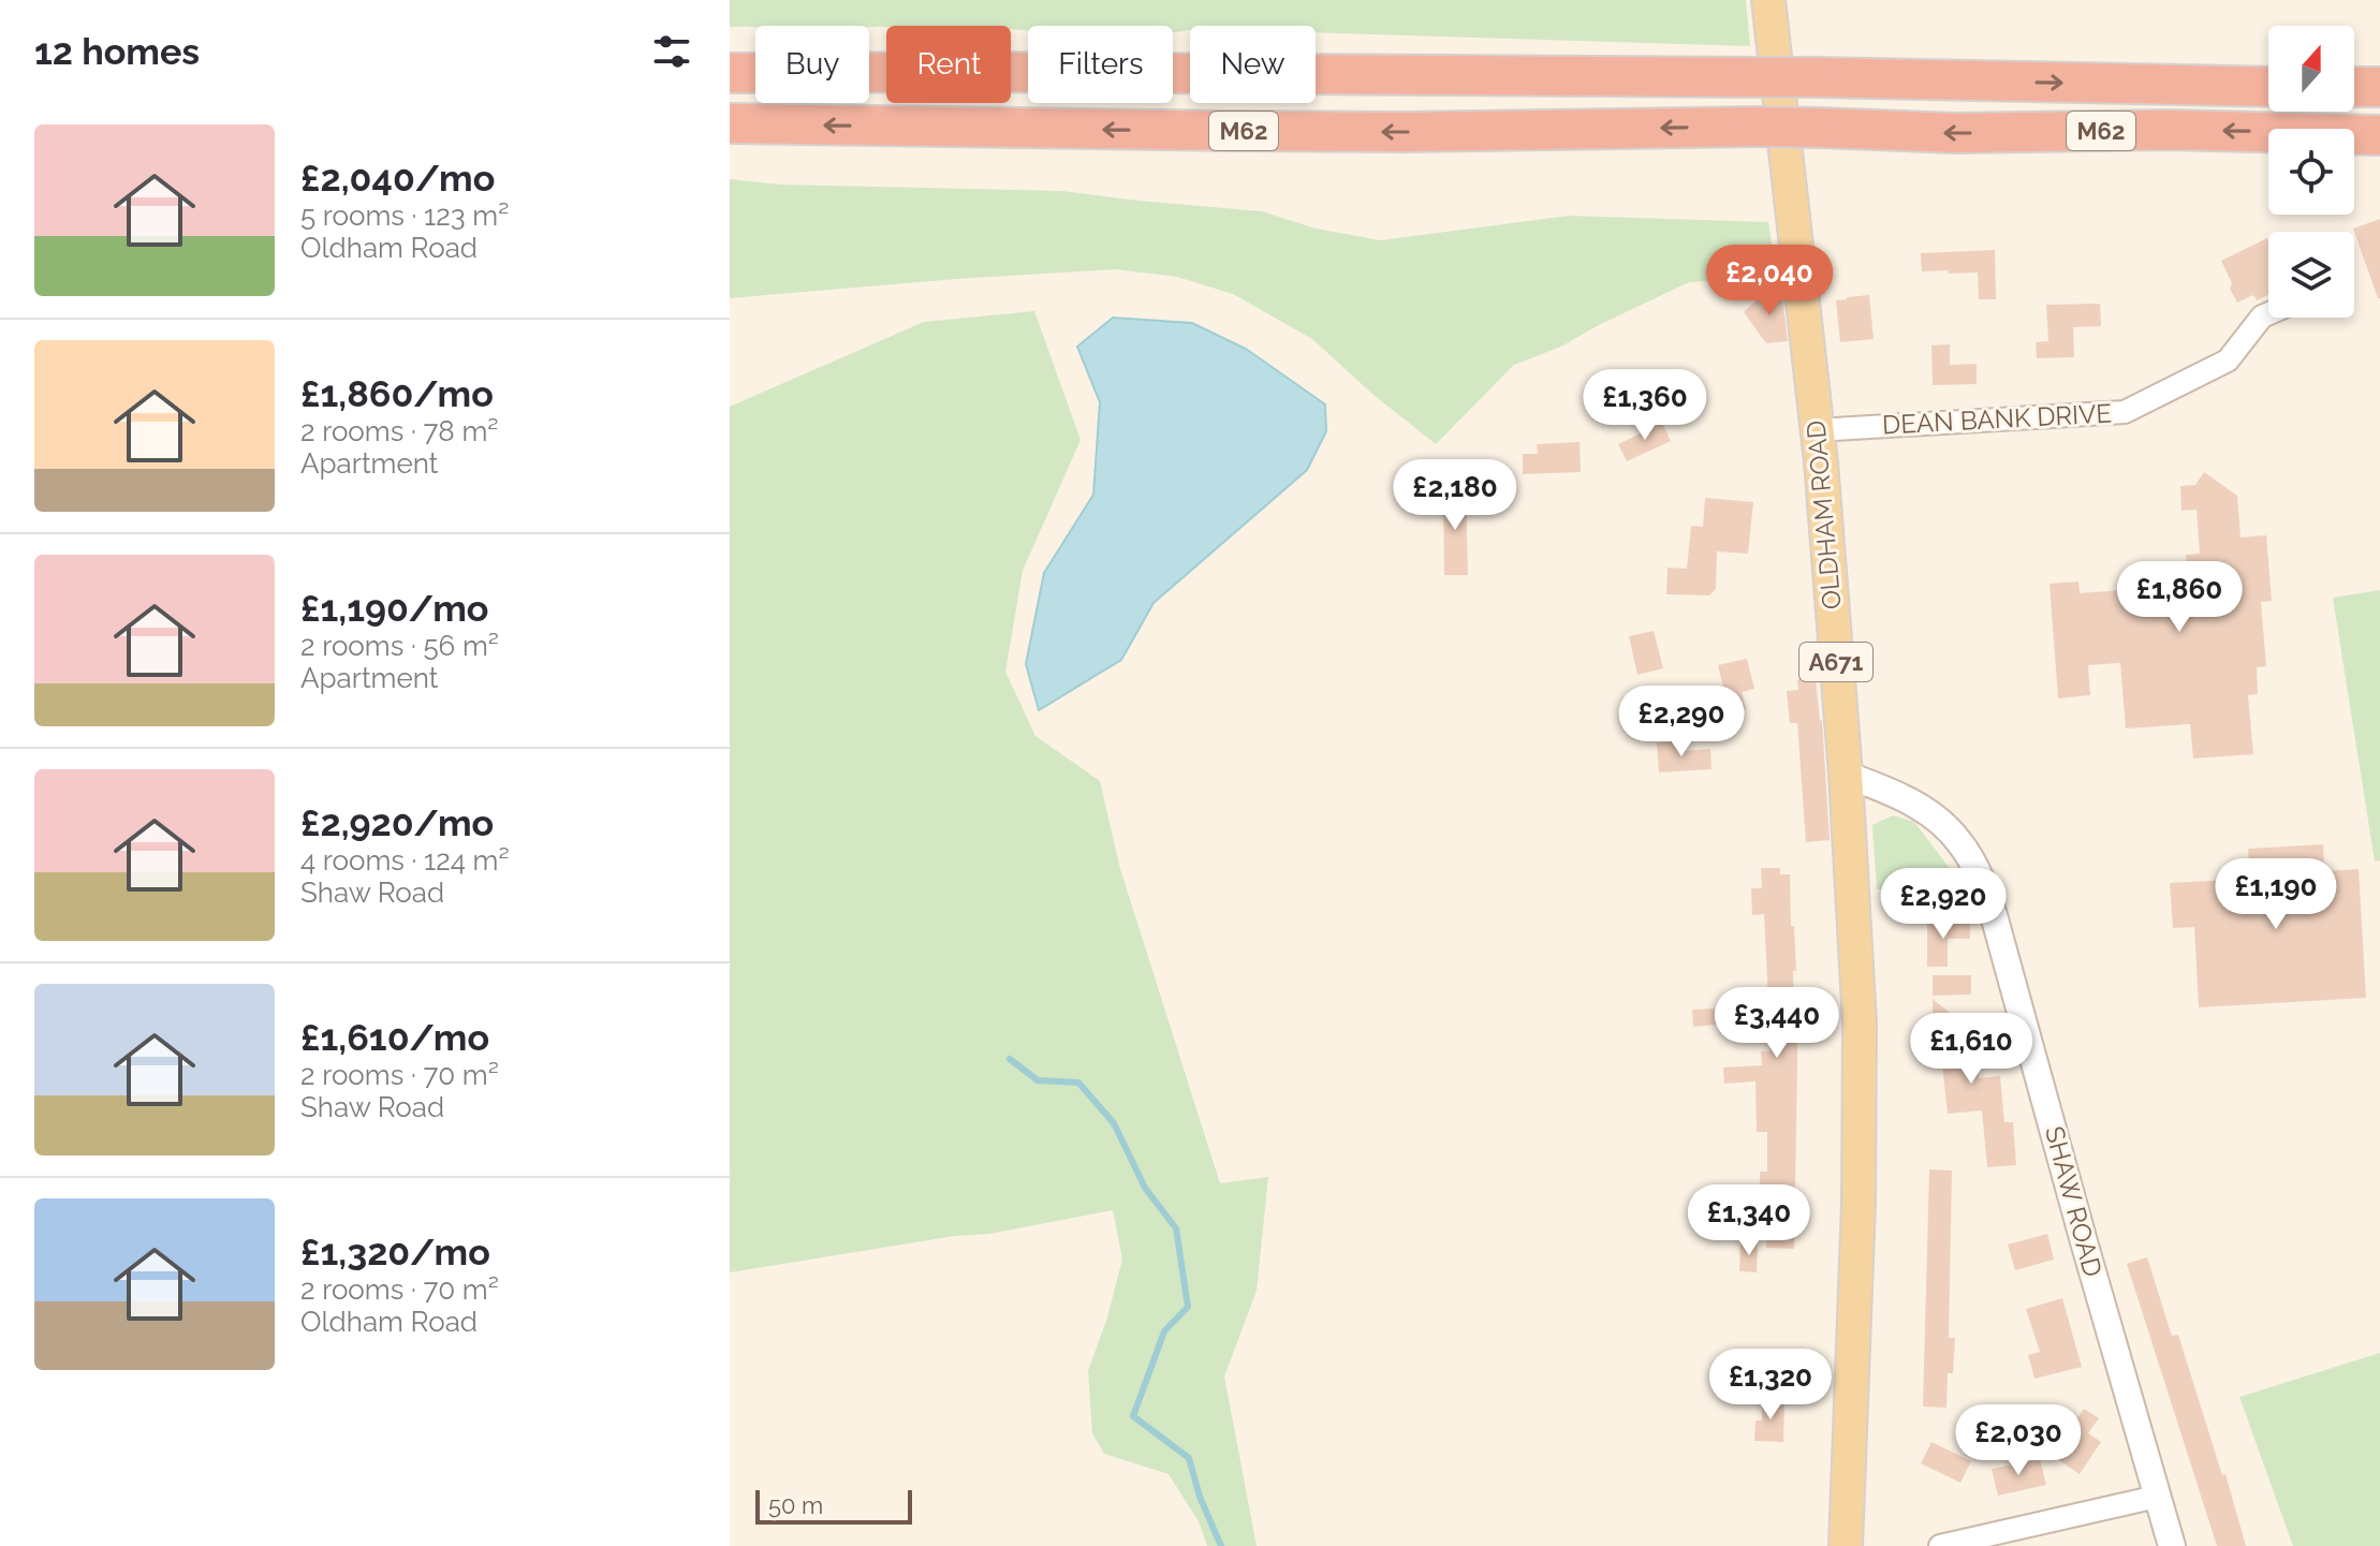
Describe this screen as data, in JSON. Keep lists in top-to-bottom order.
{
  "streets": {
    "highway": ["M62"],
    "main road": ["OLDHAM ROAD", "A671"],
    "street": ["DEAN BANK DRIVE", "SHAW ROAD"]
  },
  "crossings": [
    ["DEAN BANK DRIVE", "OLDHAM ROAD"],
    ["OLDHAM ROAD", "SHAW ROAD"]
  ],
  "scale_bar": "50 m",
  "north": "top",
  "page": {
    "heading": "12 homes",
    "chip": [
      "Buy",
      "Rent",
      "Filters",
      "New"
    ],
    "list": [
      {
        "name": "£2,040/mo",
        "note": "5 rooms · 123 m² · Oldham Road"
      },
      {
        "name": "£1,860/mo",
        "note": "2 rooms · 78 m² · Apartment"
      },
      {
        "name": "£1,190/mo",
        "note": "2 rooms · 56 m² · Apartment"
      },
      {
        "name": "£2,920/mo",
        "note": "4 rooms · 124 m² · Shaw Road"
      },
      {
        "name": "£1,610/mo",
        "note": "2 rooms · 70 m² · Shaw Road"
      },
      {
        "name": "£1,320/mo",
        "note": "2 rooms · 70 m² · Oldham Road"
      }
    ],
    "price": [
      "£2,040",
      "£1,360",
      "£2,180",
      "£1,860",
      "£2,290",
      "£1,190",
      "£2,920",
      "£3,440",
      "£1,610",
      "£1,340",
      "£1,320",
      "£2,030"
    ],
    "scale": "50 m"
  }
}
